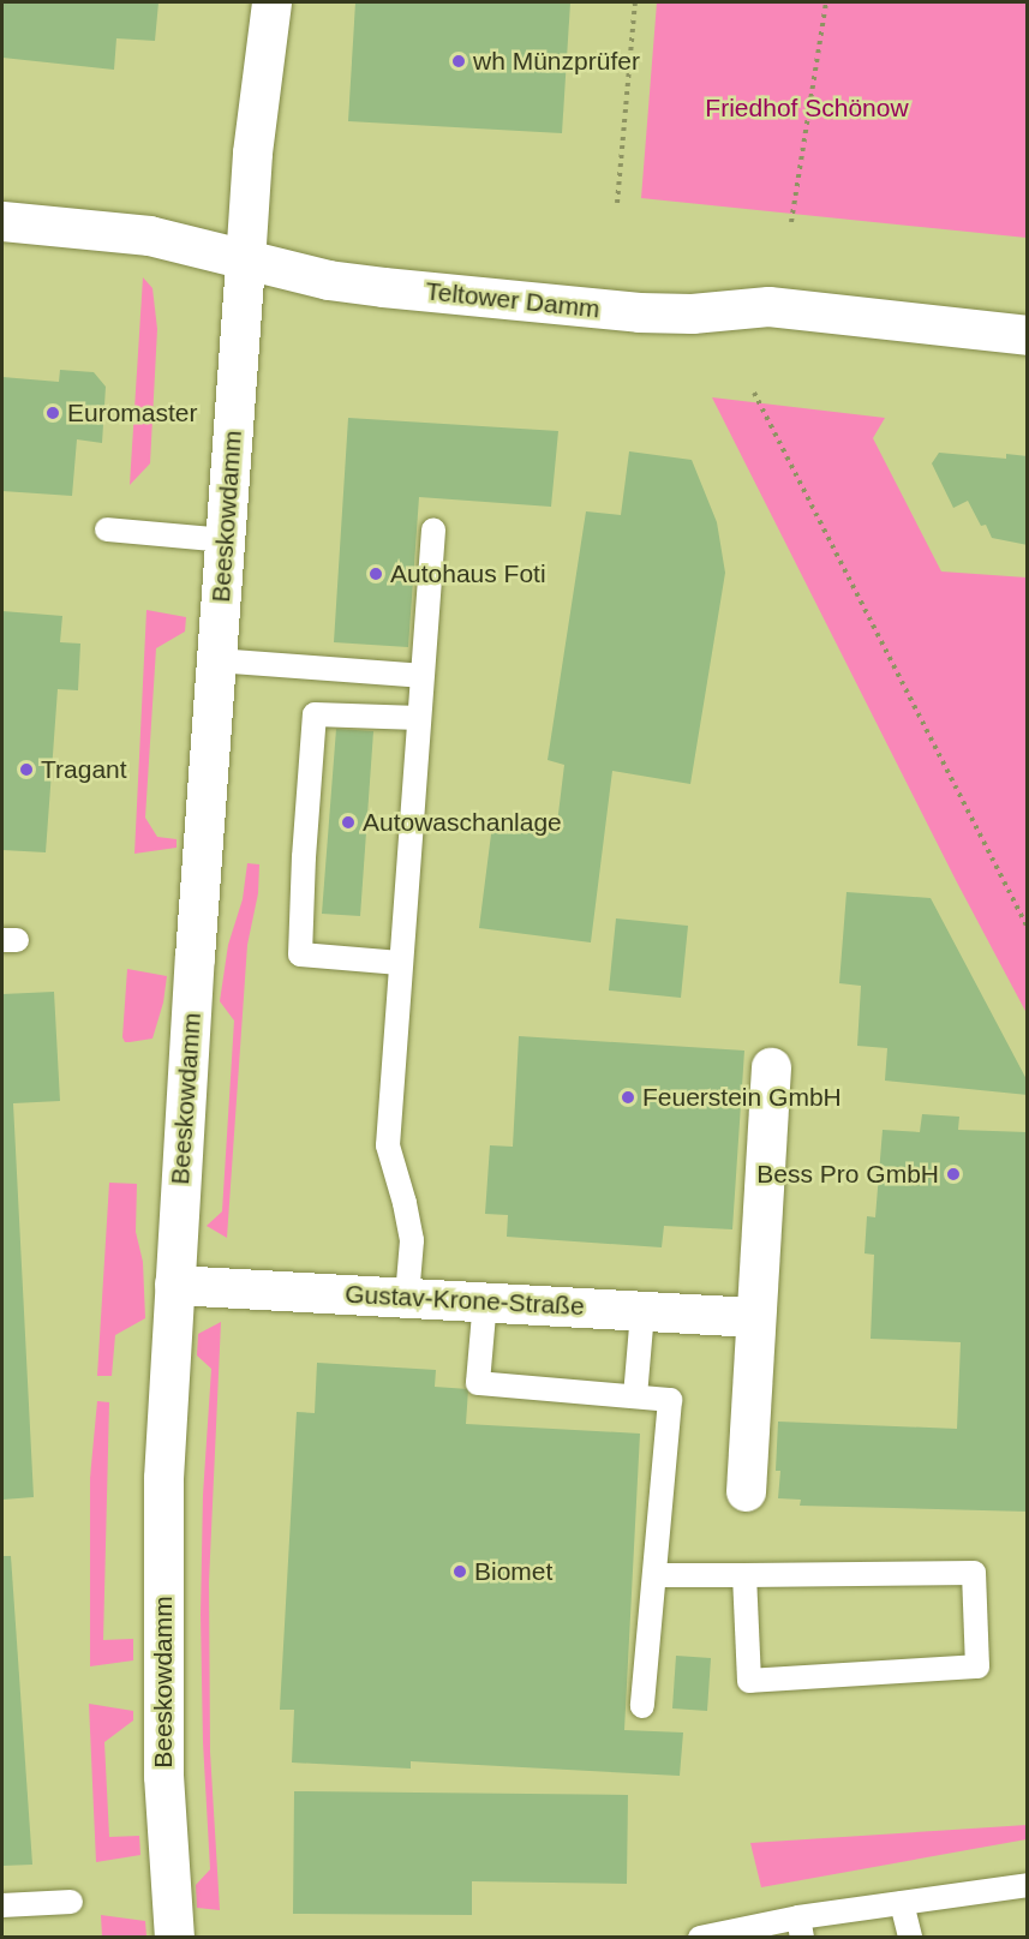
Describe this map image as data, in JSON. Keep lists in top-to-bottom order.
{
  "streets": {
    "main road": ["Teltower Damm", "Beeskowdamm", "Gustav-Krone-Straße"]
  },
  "crossings": [
    ["Teltower Damm", "Beeskowdamm"],
    ["Beeskowdamm", "Gustav-Krone-Straße"]
  ],
  "parks": ["Friedhof Schönow"],
  "places": [
    "wh Münzprüfer",
    "Euromaster",
    "Autohaus Foti",
    "Tragant",
    "Autowaschanlage",
    "Feuerstein GmbH",
    "Bess Pro GmbH",
    "Biomet"
  ]
}
